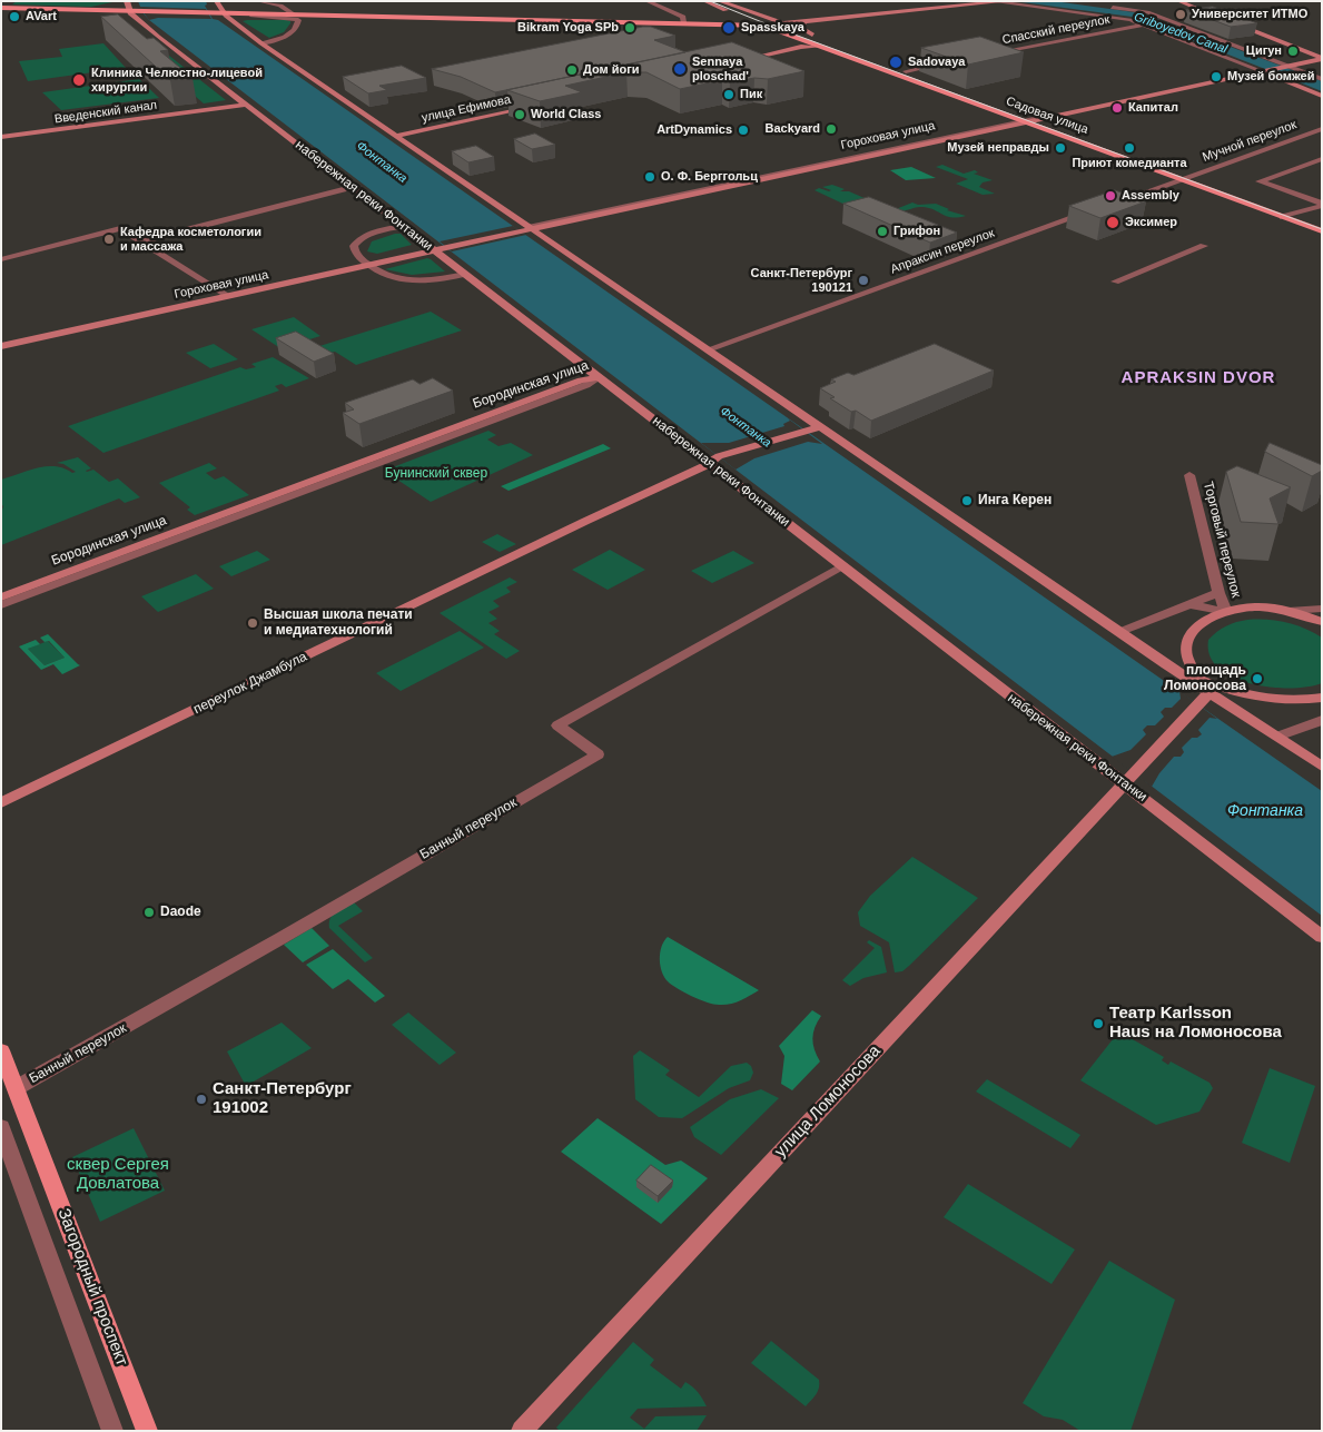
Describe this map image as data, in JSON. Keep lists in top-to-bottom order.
{
  "streets": {
    "main road": [
      "улица Ефимова",
      "Введенский канал",
      "Садовая улица",
      "Гороховая улица",
      "набережная реки Фонтанки",
      "Бородинская улица",
      "переулок Джамбула",
      "улица Ломоносова",
      "Загородный проспект"
    ],
    "street": [
      "Спасский переулок",
      "Мучной переулок",
      "Апраксин переулок",
      "Торговый переулок",
      "Банный переулок"
    ]
  },
  "crossings": [
    ["Введенский канал", "набережная реки Фонтанки"],
    ["Садовая улица", "Гороховая улица"],
    ["Садовая улица", "Мучной переулок"],
    ["Гороховая улица", "набережная реки Фонтанки"],
    ["набережная реки Фонтанки", "Бородинская улица"],
    ["набережная реки Фонтанки", "переулок Джамбула"],
    ["набережная реки Фонтанки", "Банный переулок"],
    ["набережная реки Фонтанки", "улица Ломоносова"],
    ["Банный переулок", "Загородный проспект"]
  ],
  "districts": ["APRAKSIN DVOR"],
  "water": ["Griboyedov Canal", "Фонтанка"],
  "parks": ["Бунинский сквер", "сквер Сергея Довлатова"],
  "places": [
    "Университет ИТМО",
    "AVart",
    "Bikram Yoga SPb",
    "Spasskaya",
    "Цигун",
    "Sadovaya",
    "Sennaya ploschad'",
    "Дом йоги",
    "Музей бомжей",
    "Клиника Челюстно-лицевой хирургии",
    "Пик",
    "Капитал",
    "World Class",
    "Backyard",
    "ArtDynamics",
    "Музей неправды",
    "Приют комедианта",
    "О. Ф. Берггольц",
    "Assembly",
    "Эксимер",
    "Грифон",
    "Кафедра косметологии и массажа",
    "Санкт-Петербург 190121",
    "Инга Керен",
    "Высшая школа печати и медиатехнологий",
    "площадь Ломоносова",
    "Daode",
    "Театр Karlsson Haus на Ломоносова",
    "Санкт-Петербург 191002"
  ]
}
